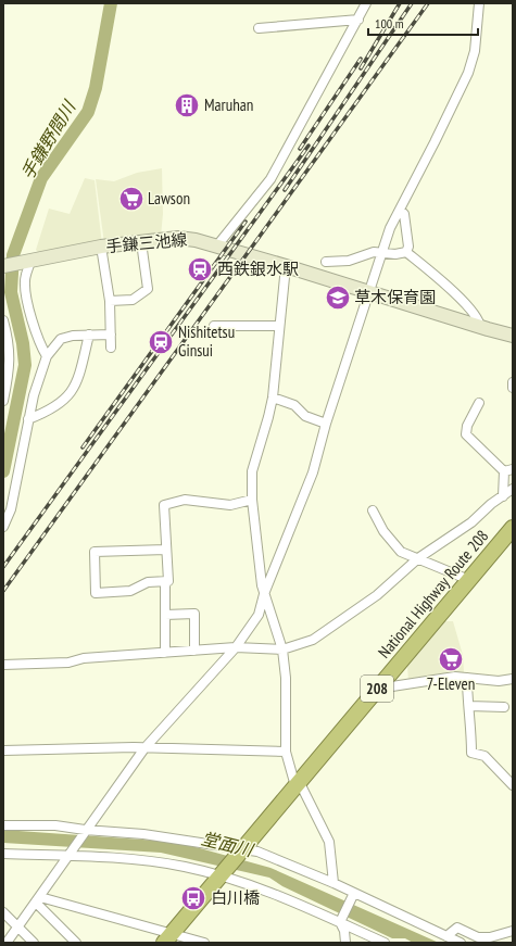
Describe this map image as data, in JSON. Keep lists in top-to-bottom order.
{
  "streets": {
    "highway": ["National Highway Route 208", "208"],
    "main road": ["手鎌三池線"]
  },
  "water": ["手鎌野間川", "堂面川"],
  "places": {
    "building": ["Maruhan"],
    "supermarket": ["Lawson", "7-Eleven"],
    "station": ["西鉄銀水駅", "Nishitetsu Ginsui"],
    "school or university": ["草木保育園"],
    "bus stop": ["白川橋"]
  },
  "scale_bar": "100 m"
}
